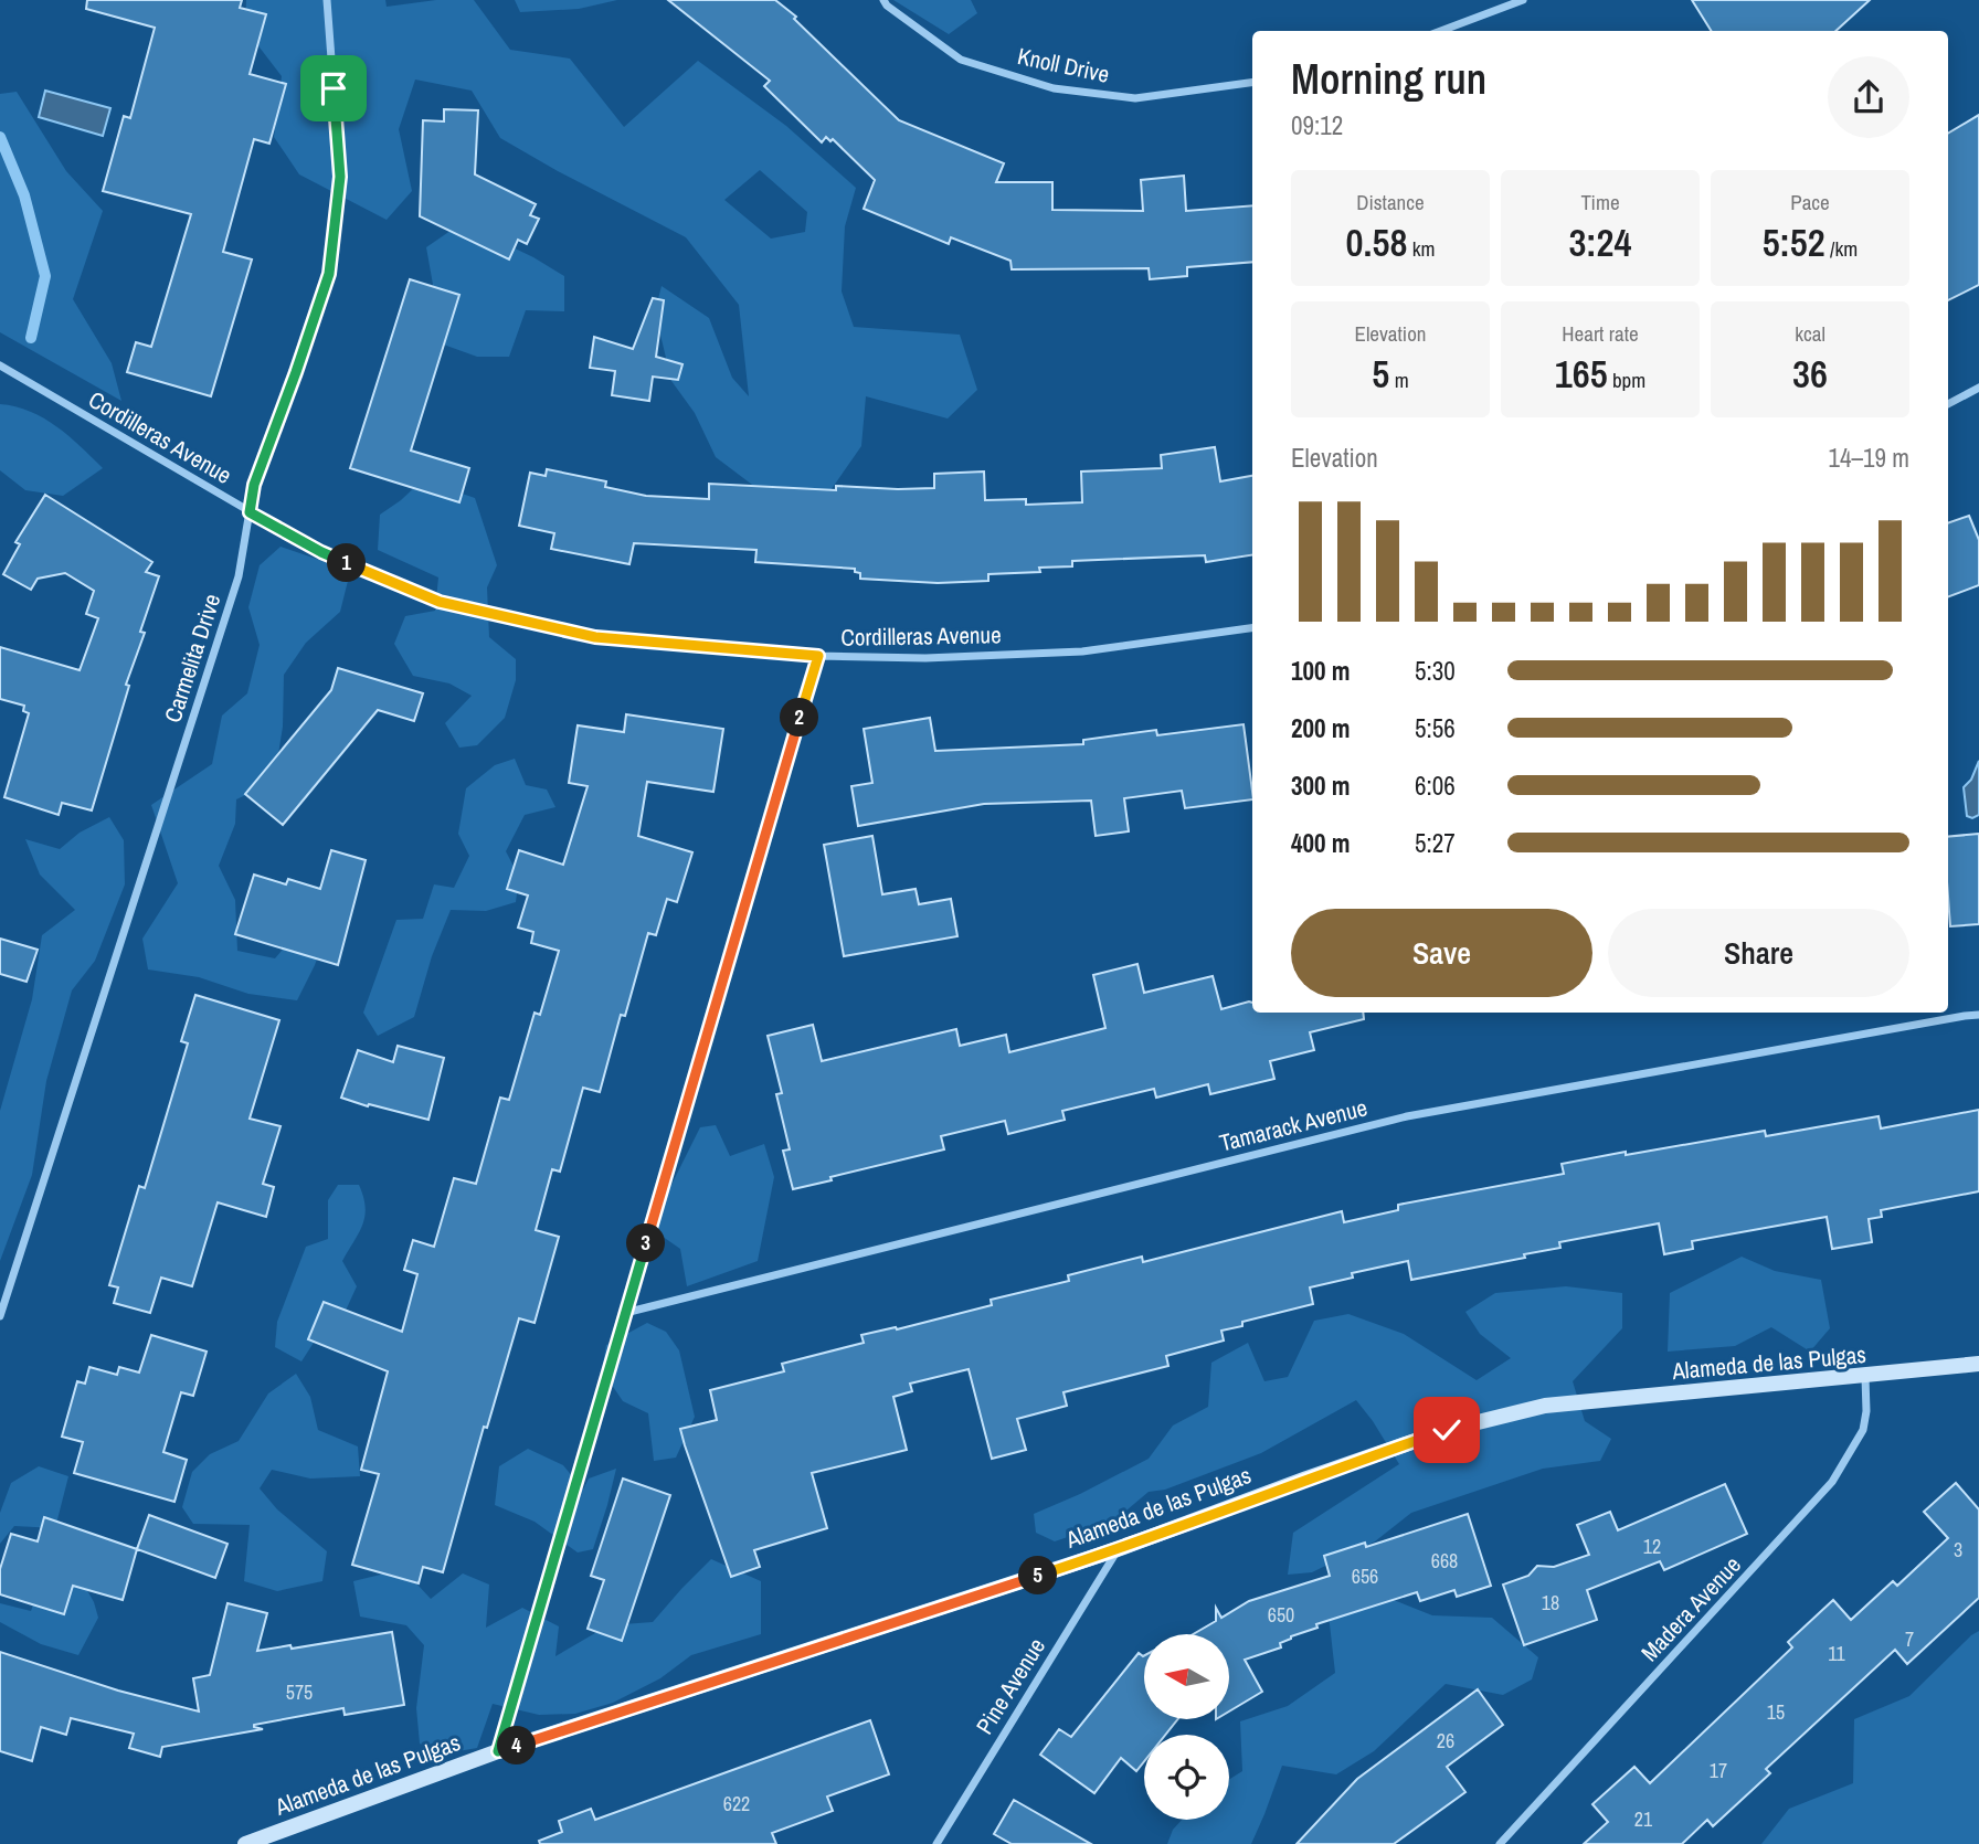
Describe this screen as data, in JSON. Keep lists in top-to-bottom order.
{
  "streets": {
    "main road": ["Alameda de las Pulgas"],
    "street": [
      "Knoll Drive",
      "Cordilleras Avenue",
      "Carmelita Drive",
      "Tamarack Avenue",
      "Madera Avenue",
      "Pine Avenue"
    ]
  },
  "crossings": [
    ["Cordilleras Avenue", "Carmelita Drive"],
    ["Alameda de las Pulgas", "Madera Avenue"],
    ["Alameda de las Pulgas", "Pine Avenue"]
  ],
  "house_numbers": [
    "12",
    "3",
    "668",
    "656",
    "18",
    "650",
    "7",
    "11",
    "575",
    "15",
    "26",
    "17",
    "622",
    "21"
  ],
  "north": "left",
  "page": {
    "heading": ["Morning run", "09:12"],
    "stats": [
      ["Distance", "0.58 km"],
      ["Time", "3:24"],
      ["Pace", "5:52 /km"],
      ["Elevation", "5 m"],
      ["Heart rate", "165 bpm"],
      ["kcal", "36"]
    ],
    "chart": ["Elevation", "14–19 m"],
    "pins": [
      "1",
      "2",
      "3",
      "5",
      "4"
    ],
    "list": [
      {
        "name": "100 m",
        "note": "5:30"
      },
      {
        "name": "200 m",
        "note": "5:56"
      },
      {
        "name": "300 m",
        "note": "6:06"
      },
      {
        "name": "400 m",
        "note": "5:27"
      }
    ],
    "buttons": ["Save", "Share"]
  }
}
